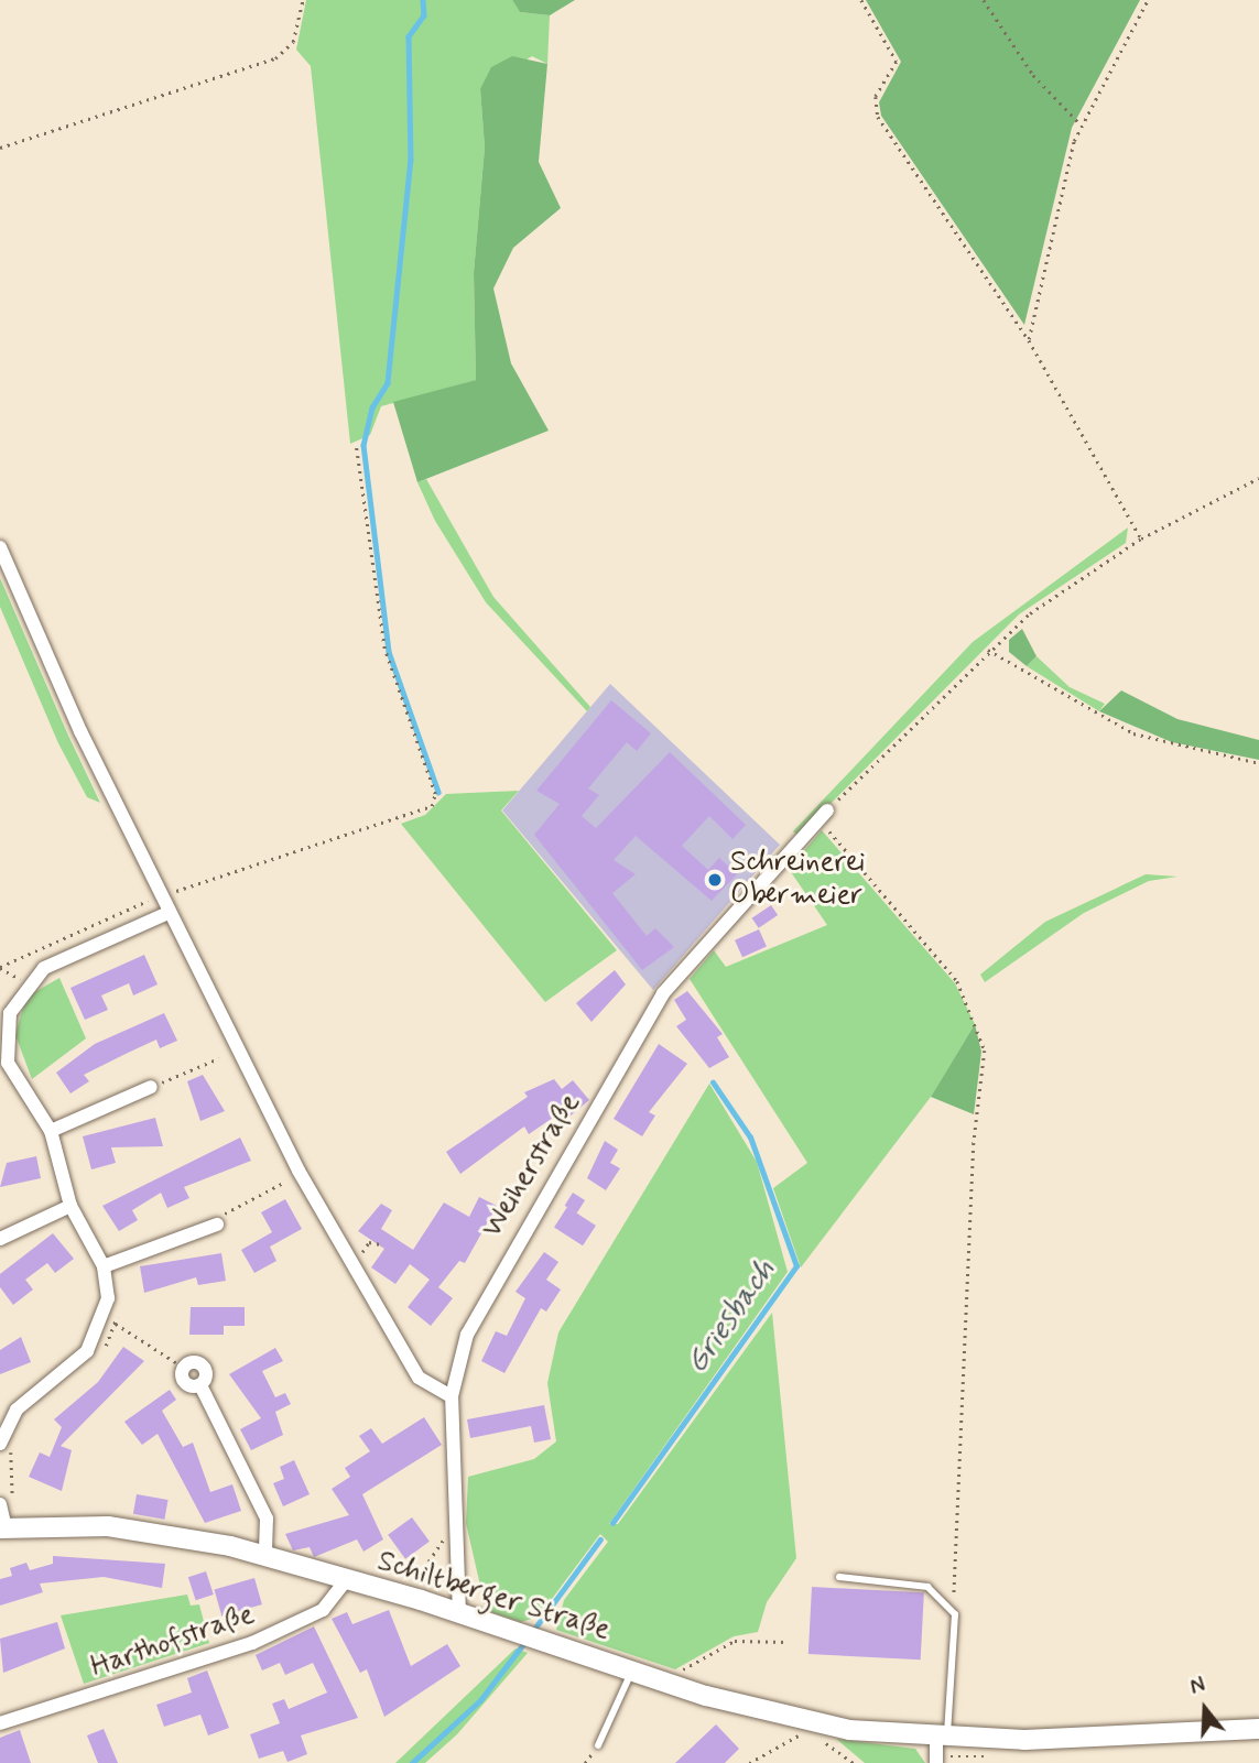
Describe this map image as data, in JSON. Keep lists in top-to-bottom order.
{
  "streets": {
    "main road": ["Schiltberger Straße"],
    "street": ["Weiherstraße", "Harthofstraße"]
  },
  "crossings": [
    ["Weiherstraße", "Schiltberger Straße"],
    ["Schiltberger Straße", "Harthofstraße"]
  ],
  "water": ["Griesbach"],
  "places": ["Schreinerei Obermeier"],
  "north": "top"
}
